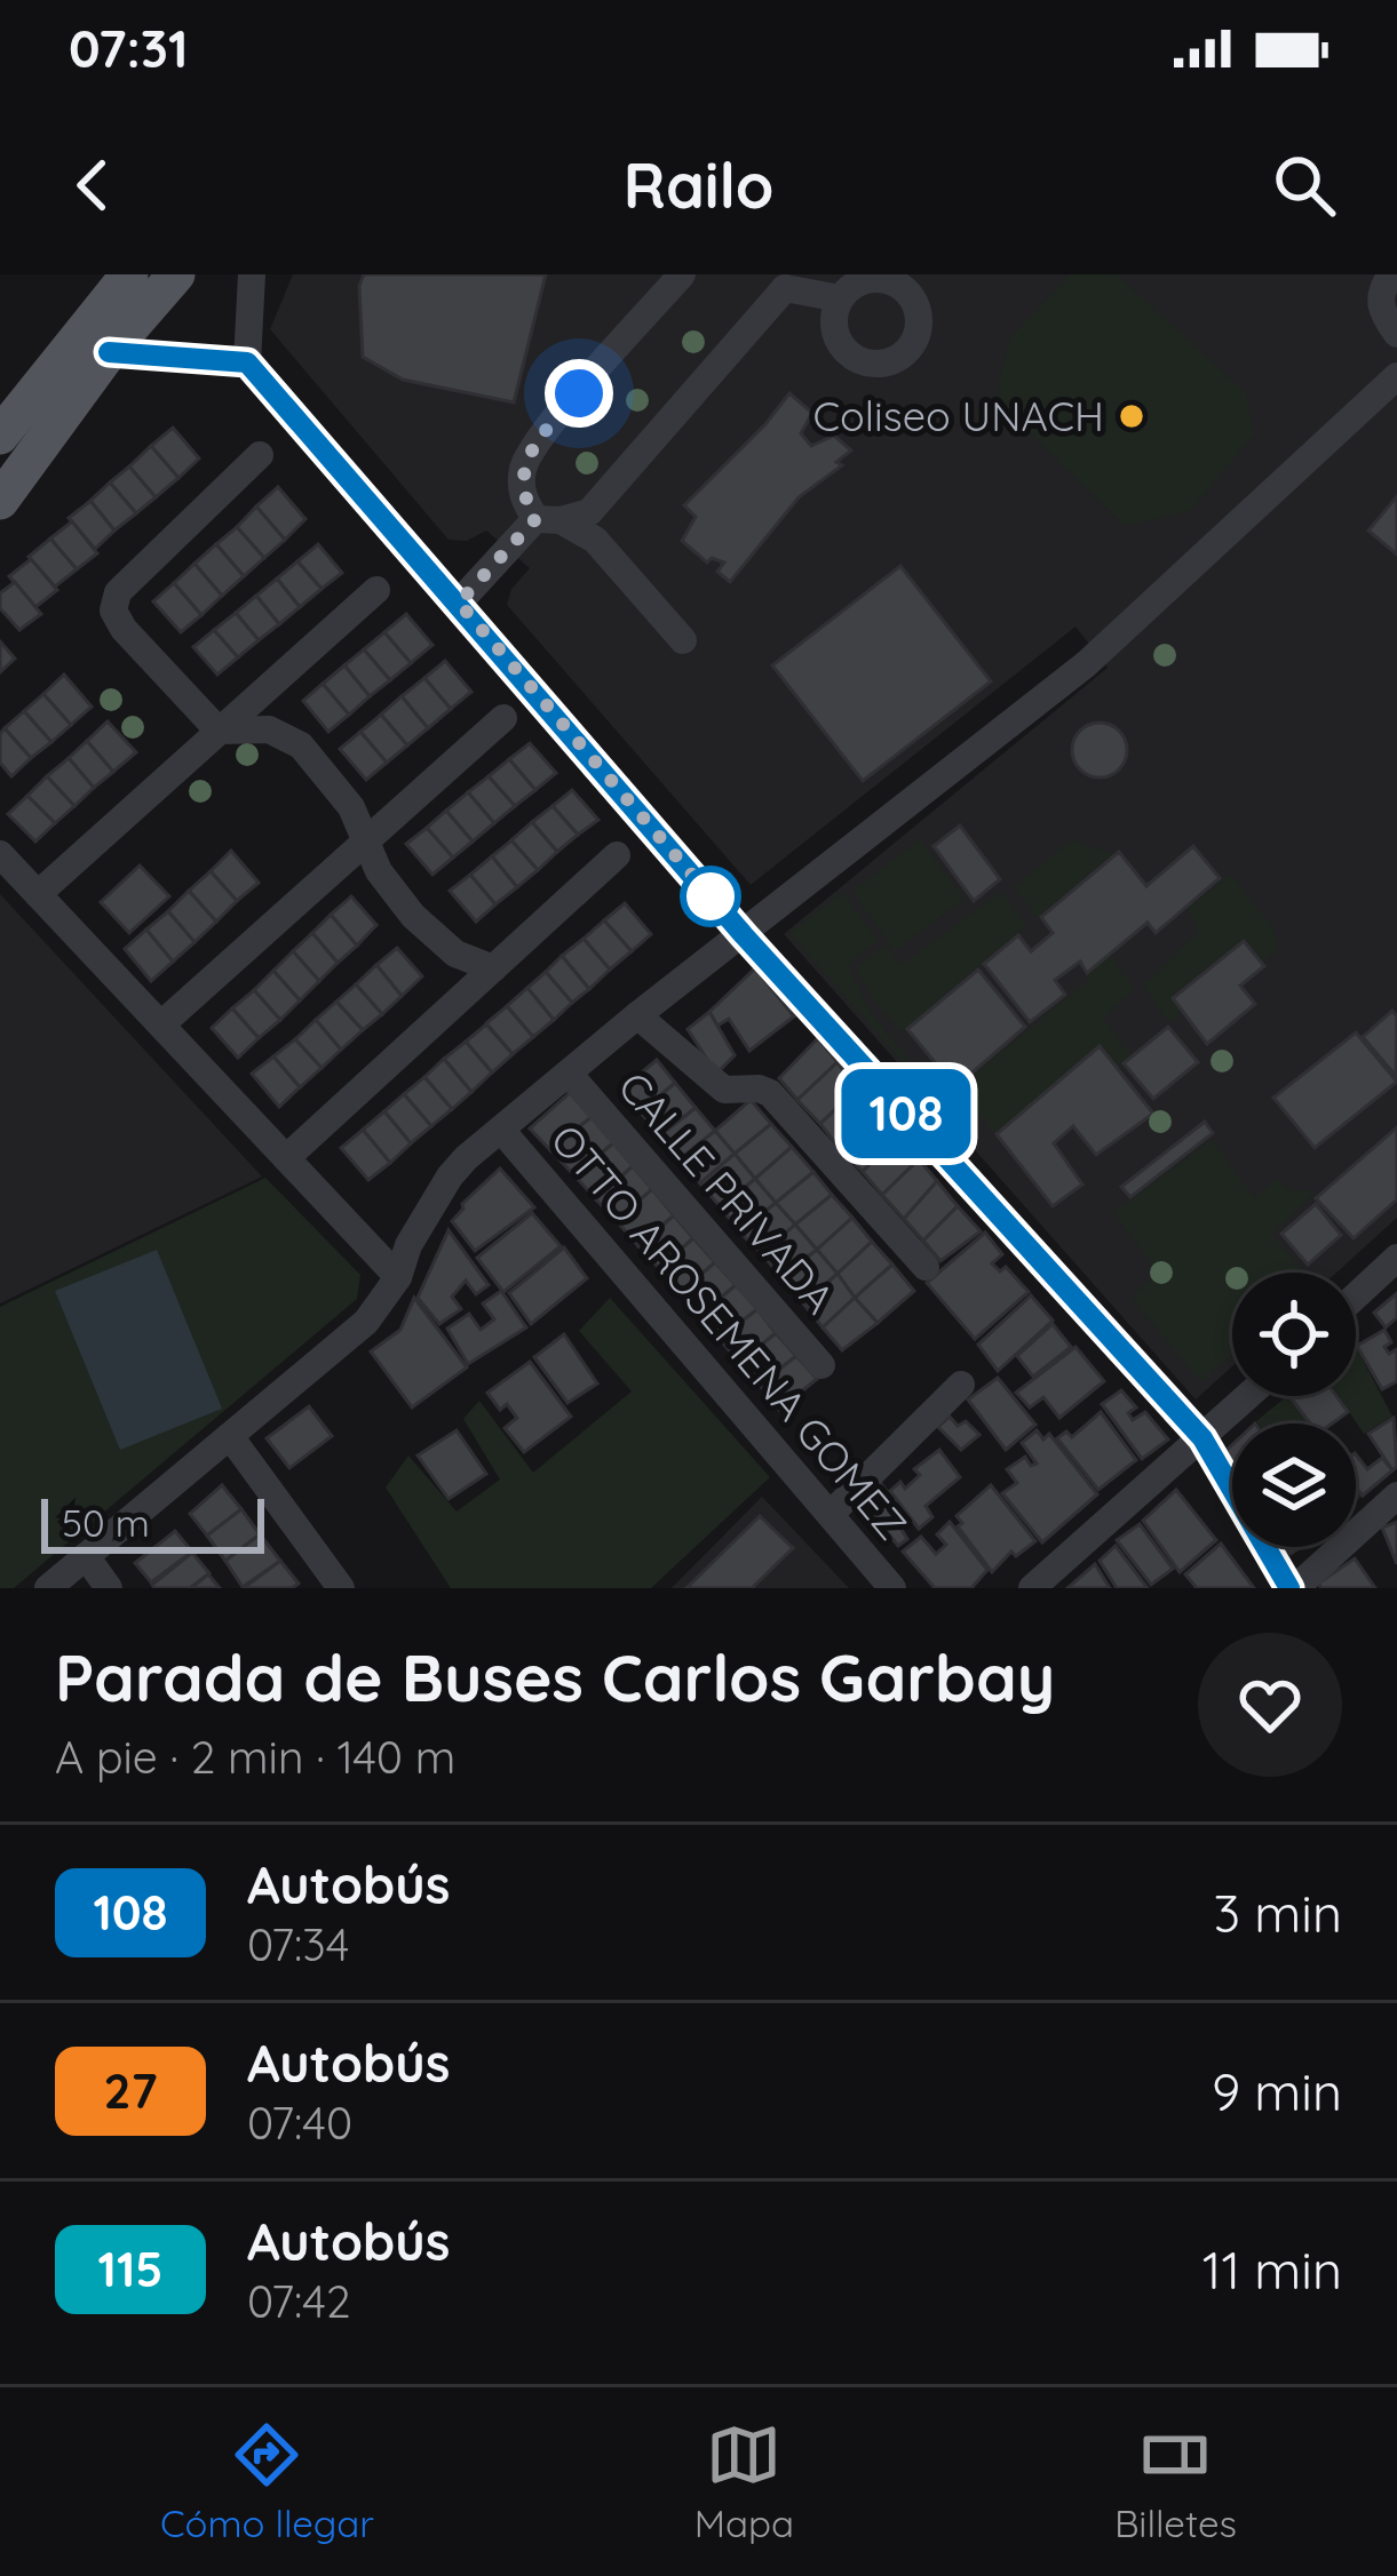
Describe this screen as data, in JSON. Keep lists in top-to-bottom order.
{
  "streets": {
    "street": ["CALLE PRIVADA", "OTTO AROSEMENA GOMEZ"]
  },
  "places": ["Coliseo UNACH"],
  "lines": ["bus line 108"],
  "scale_bar": "50 m",
  "page": {
    "status": "07:31",
    "header": "Railo",
    "on_map": "108",
    "scale": "50 m",
    "heading": ["Parada de Buses Carlos Garbay", "A pie · 2 min · 140 m"],
    "list": [
      {
        "mark": "108",
        "name": "Autobús",
        "note": "07:34",
        "value": "3 min"
      },
      {
        "mark": "27",
        "name": "Autobús",
        "note": "07:40",
        "value": "9 min"
      },
      {
        "mark": "115",
        "name": "Autobús",
        "note": "07:42",
        "value": "11 min"
      }
    ],
    "tabs": ["Cómo llegar", "Mapa", "Billetes"]
  }
}
